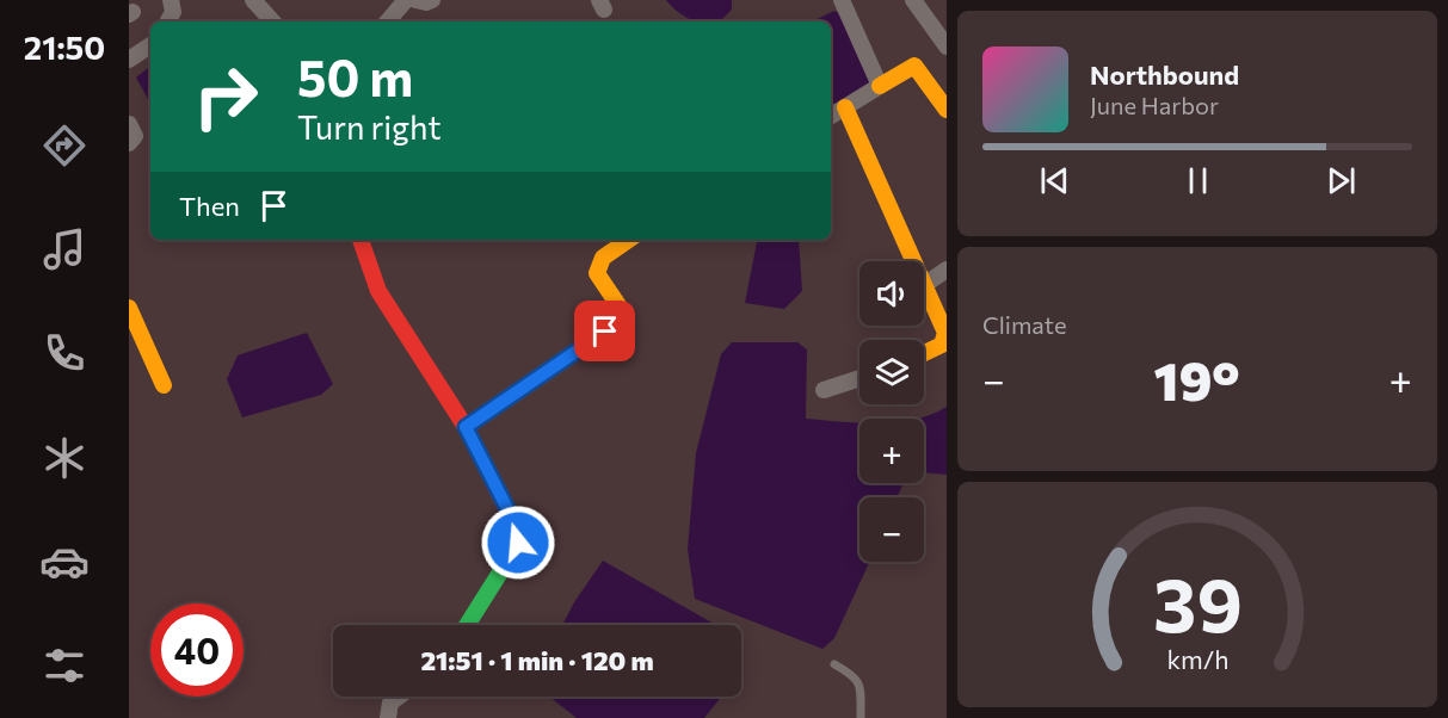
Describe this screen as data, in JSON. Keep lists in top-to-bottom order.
{
  "page": {
    "tabs": "21:50",
    "turn": ["50 m", "Turn right"],
    "song": ["Northbound", "June Harbor"],
    "then": "Then",
    "tile": "Climate",
    "map_buttons": ["+", "−"],
    "heat": ["−", "19°", "+"],
    "limit": "40",
    "trip": "21:51 · 1 min · 120 m",
    "gauge": ["39", "km/h"]
  }
}
